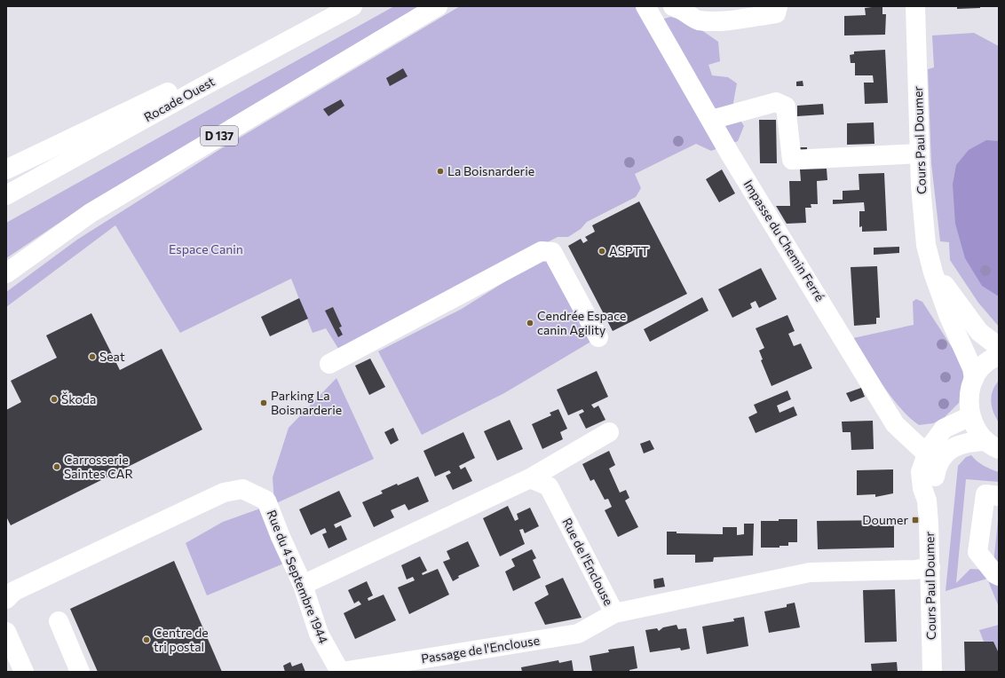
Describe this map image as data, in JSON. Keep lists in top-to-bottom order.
{
  "streets": {
    "street": [
      "Rocade Ouest",
      "D 137",
      "Cours Paul Doumer",
      "Impasse du Chemin Ferré",
      "Rue de l'Enclouse",
      "Rue du 4 Septembre 1944",
      "Passage de l'Enclouse"
    ]
  },
  "crossings": [
    ["Cours Paul Doumer", "Impasse du Chemin Ferré"],
    ["Cours Paul Doumer", "Rue de l'Enclouse"],
    ["Rue de l'Enclouse", "Passage de l'Enclouse"],
    ["Rue du 4 Septembre 1944", "Passage de l'Enclouse"]
  ],
  "parks": ["Espace Canin"],
  "places": {
    "other": [
      "La Boisnarderie",
      "ASPTT",
      "Cendrée Espace canin Agility",
      "Seat",
      "Škoda",
      "Parking La Boisnarderie",
      "Carrosserie Saintes CAR",
      "Centre de tri postal"
    ],
    "transit": ["Doumer"]
  }
}
